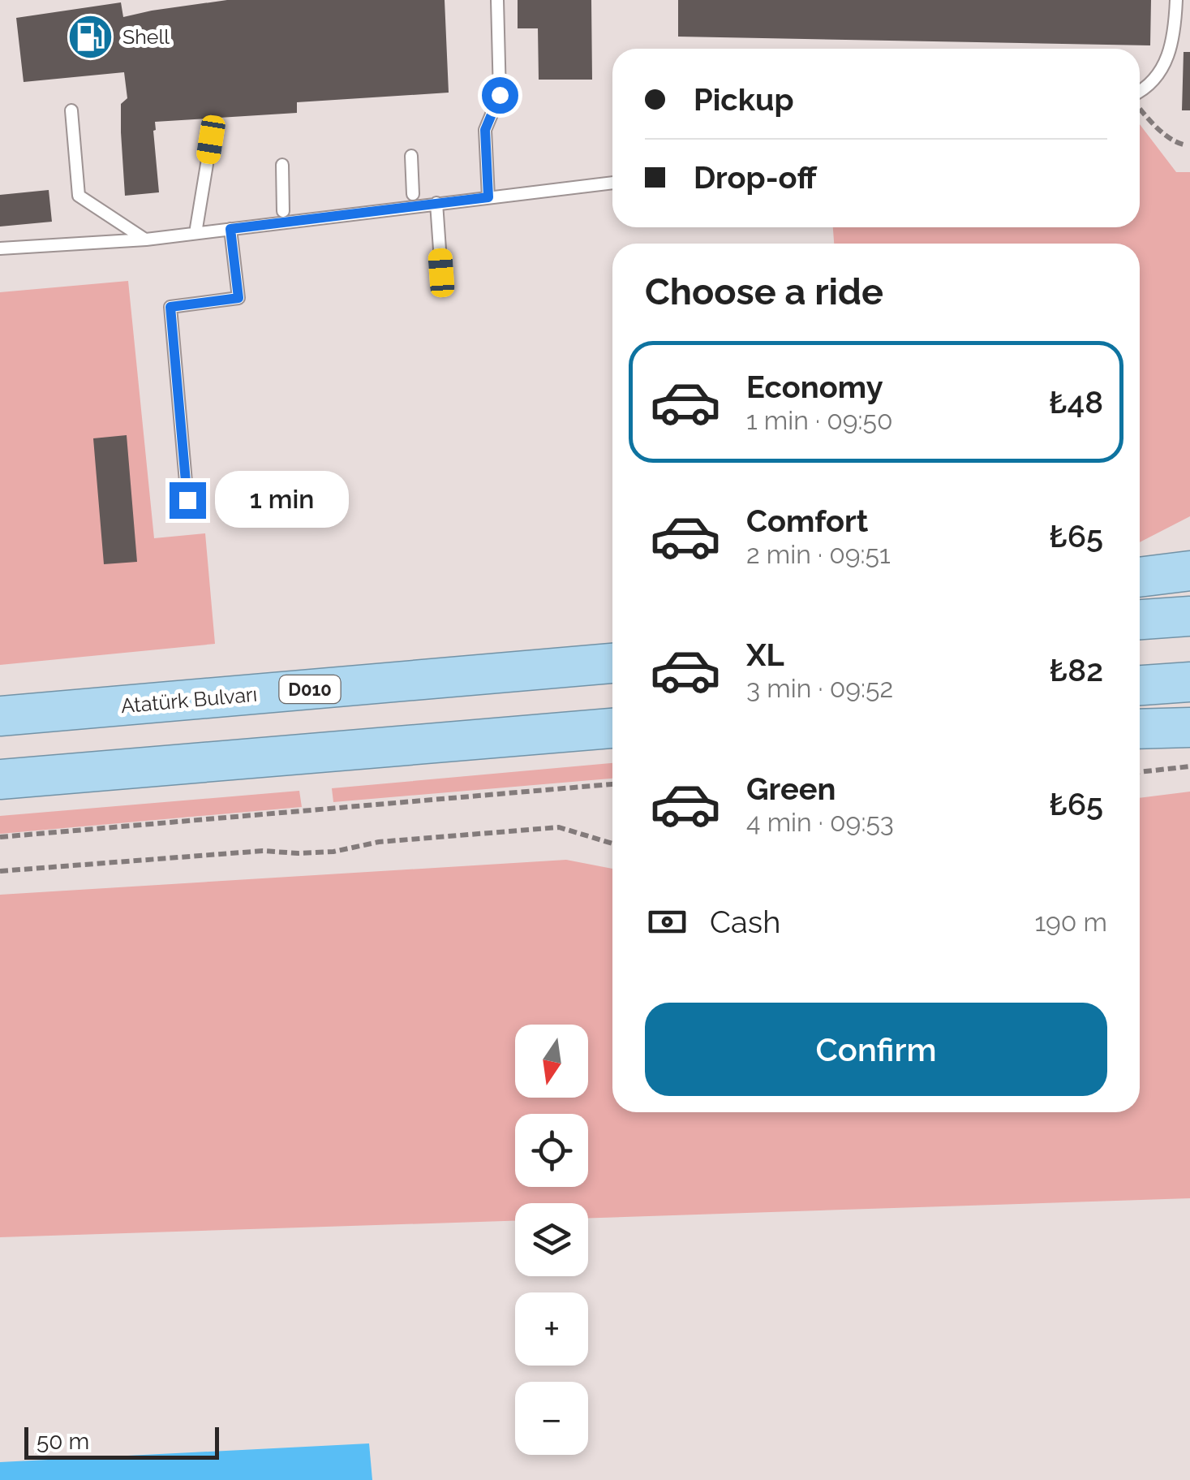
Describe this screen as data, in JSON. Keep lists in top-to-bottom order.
{
  "streets": {
    "highway": ["D010", "Atatürk Bulvarı"]
  },
  "places": {
    "fuel station": ["Shell"]
  },
  "scale_bar": "50 m",
  "north": "bottom",
  "page": {
    "banner": ["Pickup", "Drop-off"],
    "heading": "Choose a ride",
    "list": [
      {
        "name": "Economy",
        "note": "1 min · 09:50",
        "value": "₺48"
      },
      {
        "name": "Comfort",
        "note": "2 min · 09:51",
        "value": "₺65"
      },
      {
        "name": "XL",
        "note": "3 min · 09:52",
        "value": "₺82"
      },
      {
        "name": "Green",
        "note": "4 min · 09:53",
        "value": "₺65"
      }
    ],
    "bubble": "1 min",
    "pay": ["Cash", "190 m"],
    "buttons": "Confirm",
    "map_buttons": ["+", "−"],
    "scale": "50 m"
  }
}
